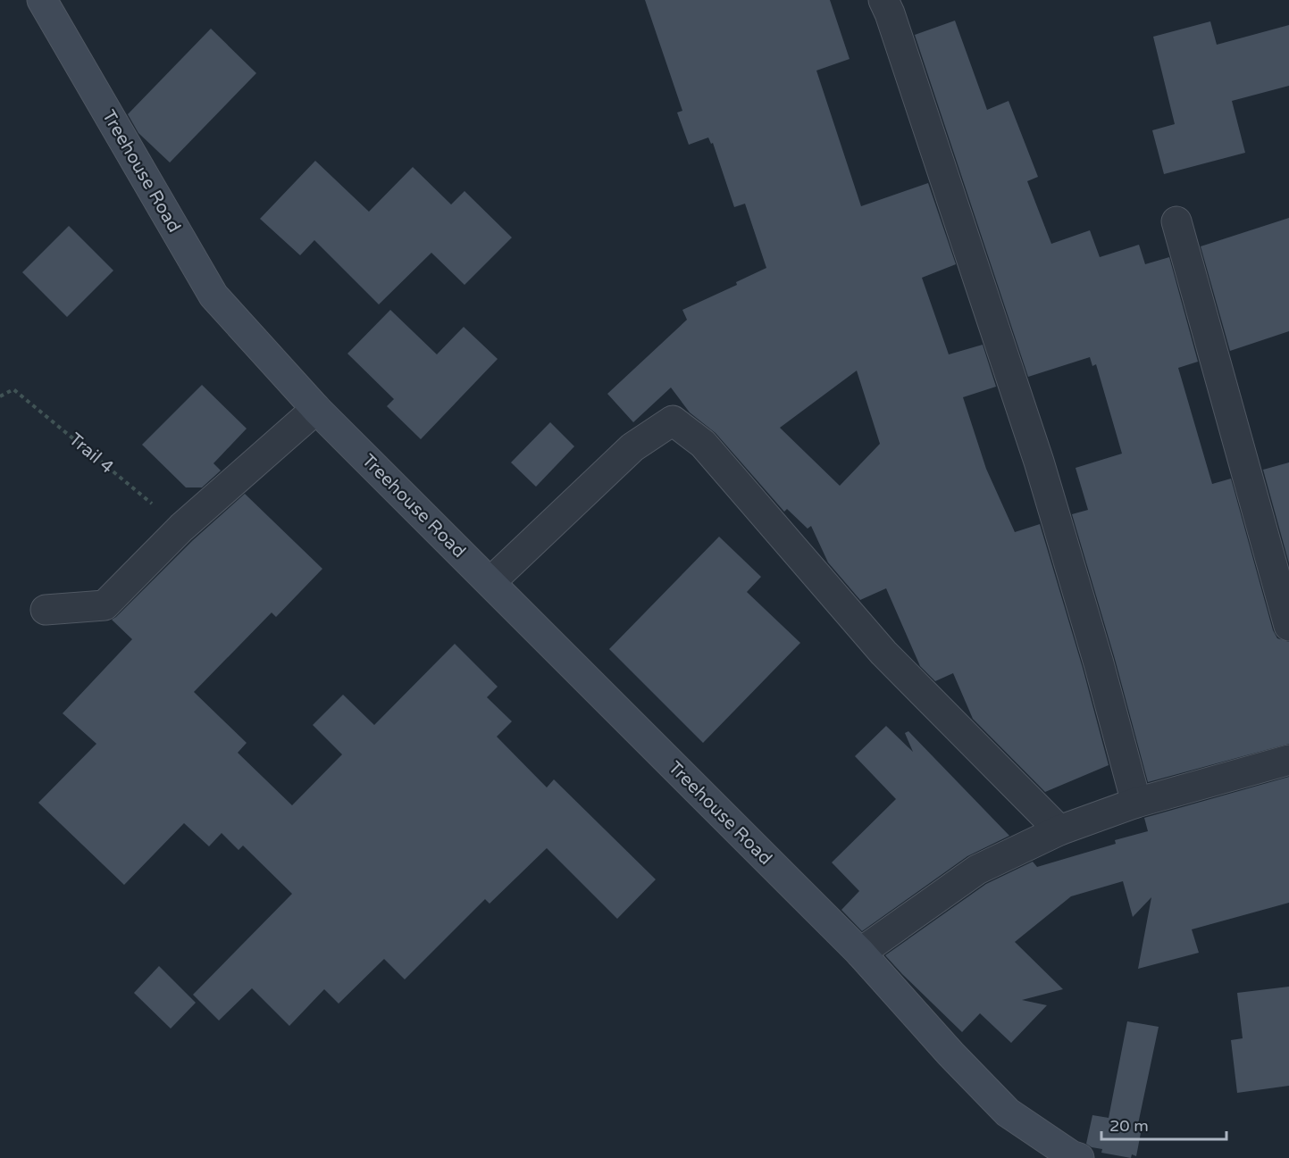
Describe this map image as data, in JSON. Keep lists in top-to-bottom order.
{
  "streets": {
    "street": ["Treehouse Road"],
    "path": ["Trail 4"]
  },
  "scale_bar": "20 m"
}
